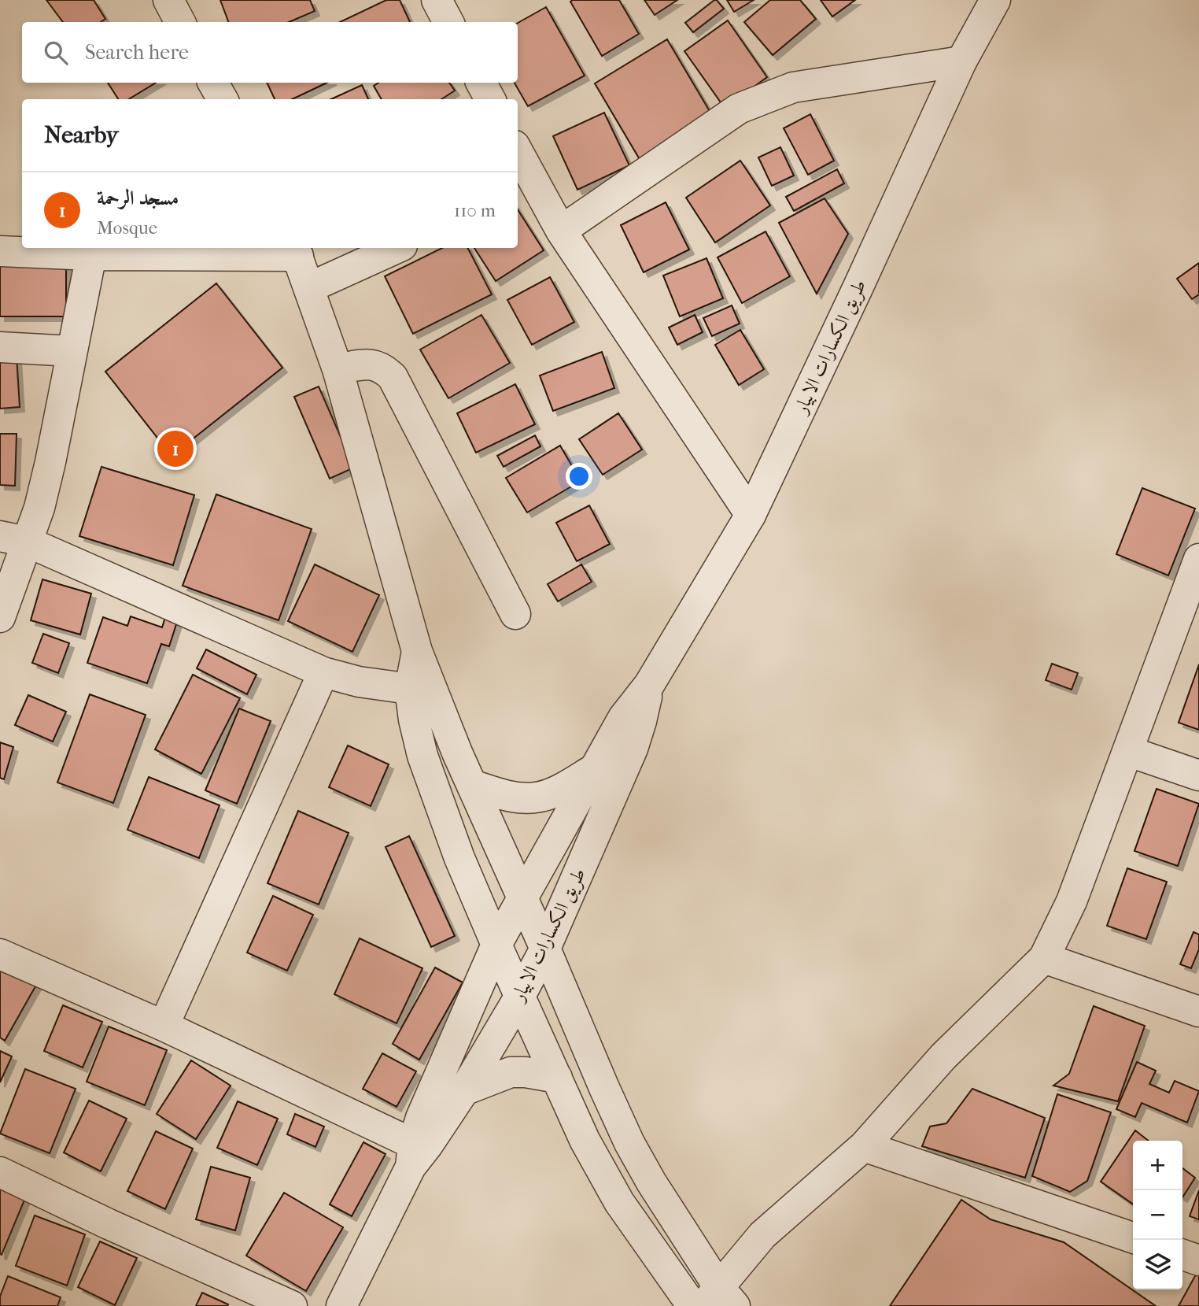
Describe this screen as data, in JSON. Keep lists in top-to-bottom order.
{
  "streets": {
    "street": ["طريق الكسارات الابيار"]
  },
  "page": {
    "search": "Search here",
    "heading": "Nearby",
    "list": [
      {
        "mark": "1",
        "name": "مسجد الرحمة",
        "note": "Mosque",
        "value": "110 m"
      }
    ],
    "pins": "1",
    "map_buttons": ["+", "−"]
  }
}
